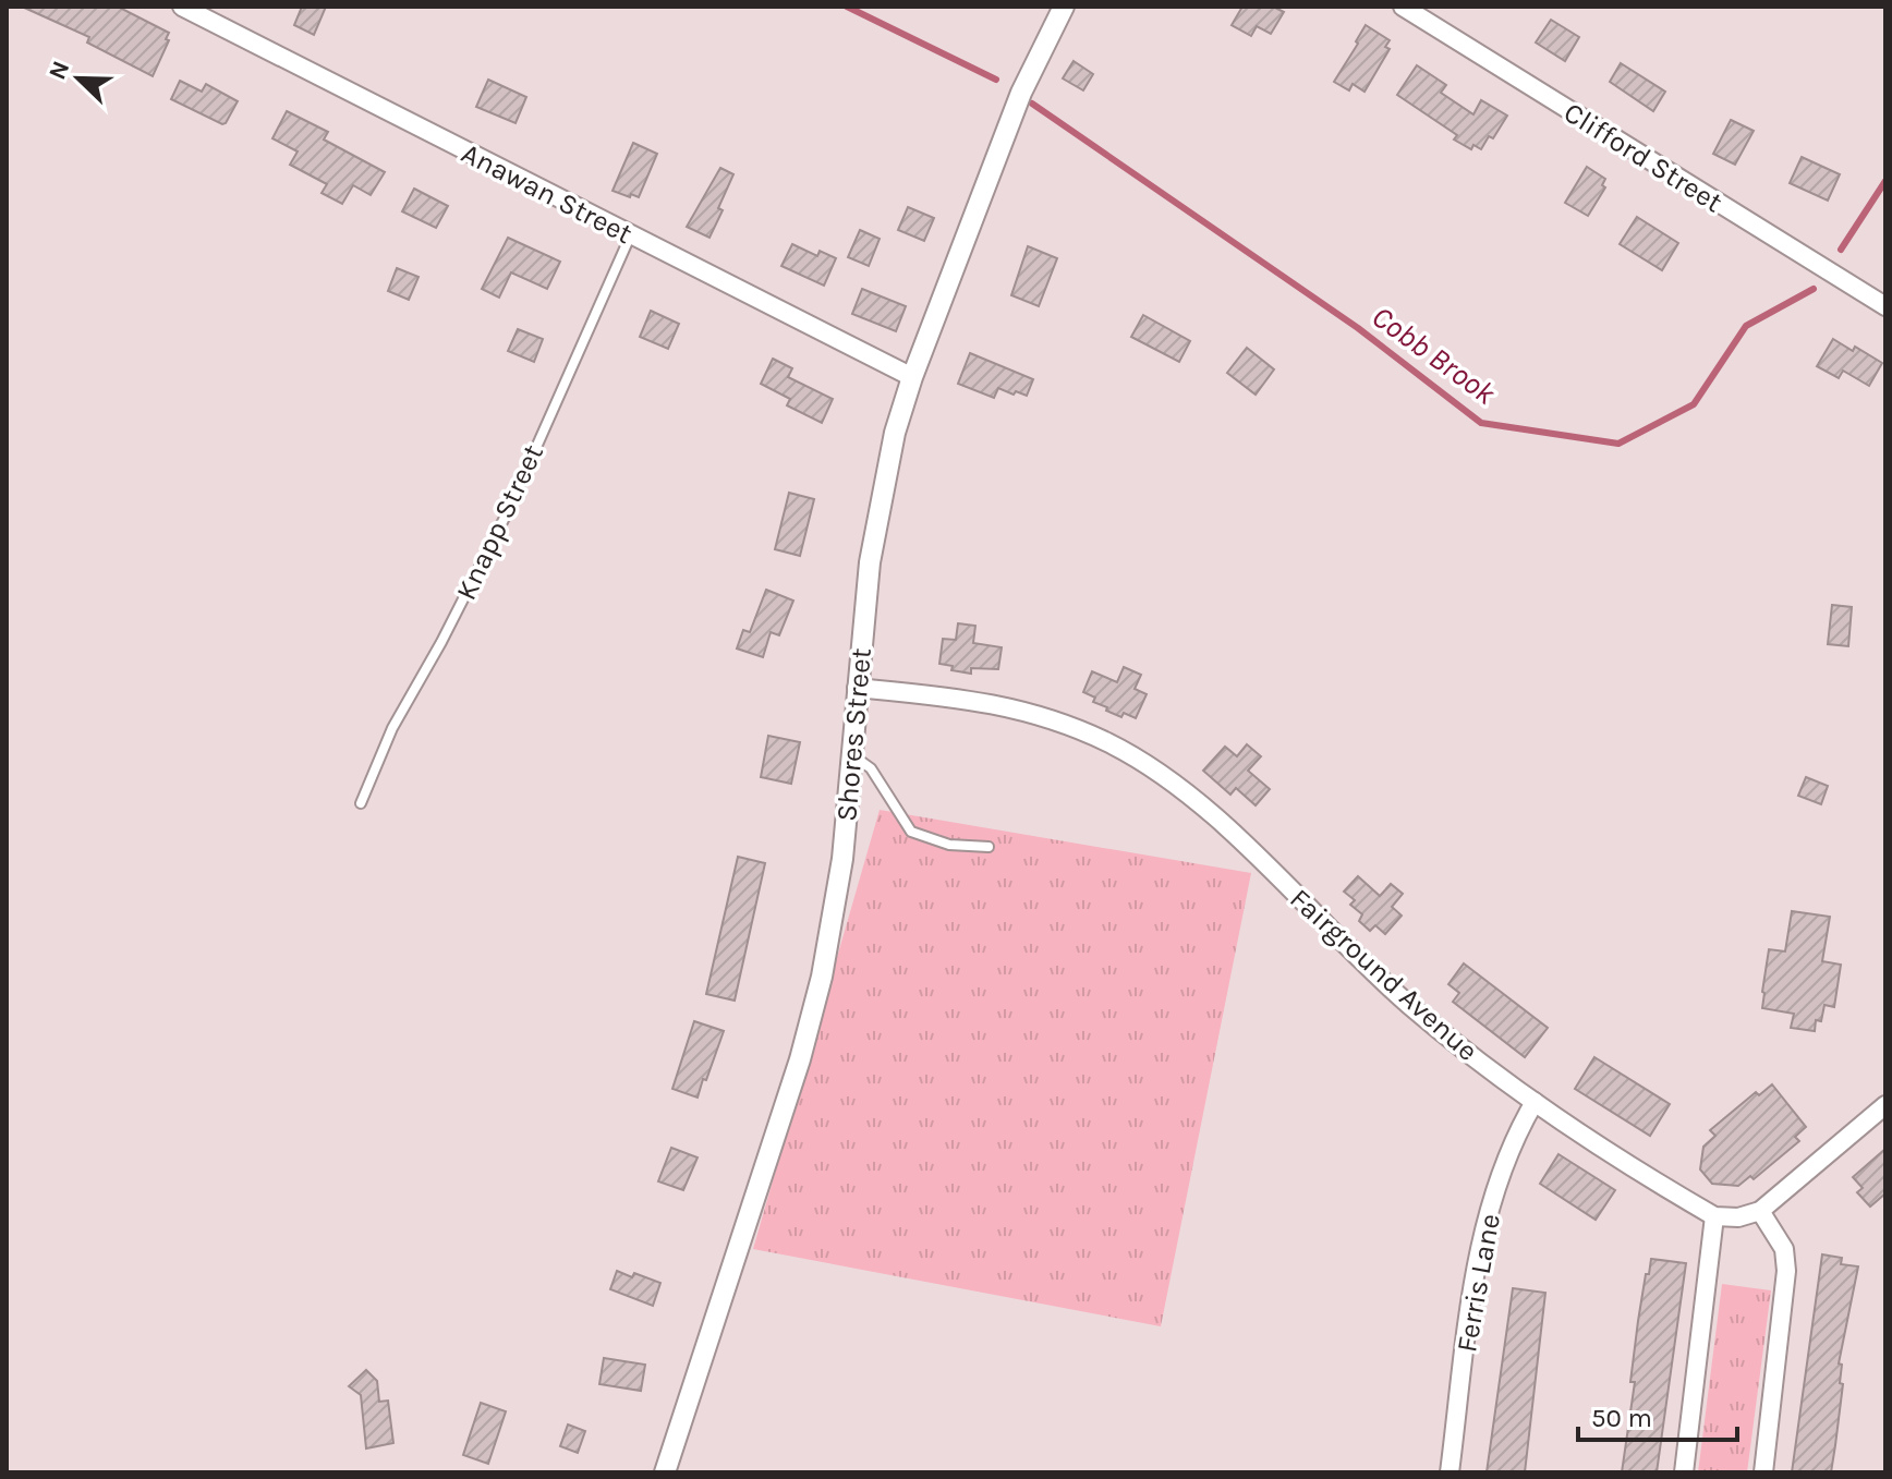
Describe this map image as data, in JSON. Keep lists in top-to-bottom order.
{
  "streets": {
    "street": [
      "Clifford Street",
      "Anawan Street",
      "Shores Street",
      "Fairground Avenue",
      "Ferris Lane"
    ],
    "lane": ["Knapp Street"]
  },
  "crossings": [
    ["Anawan Street", "Knapp Street"],
    ["Anawan Street", "Shores Street"],
    ["Shores Street", "Fairground Avenue"],
    ["Fairground Avenue", "Ferris Lane"]
  ],
  "water": ["Cobb Brook"],
  "scale_bar": "50 m",
  "north": "top left"
}
